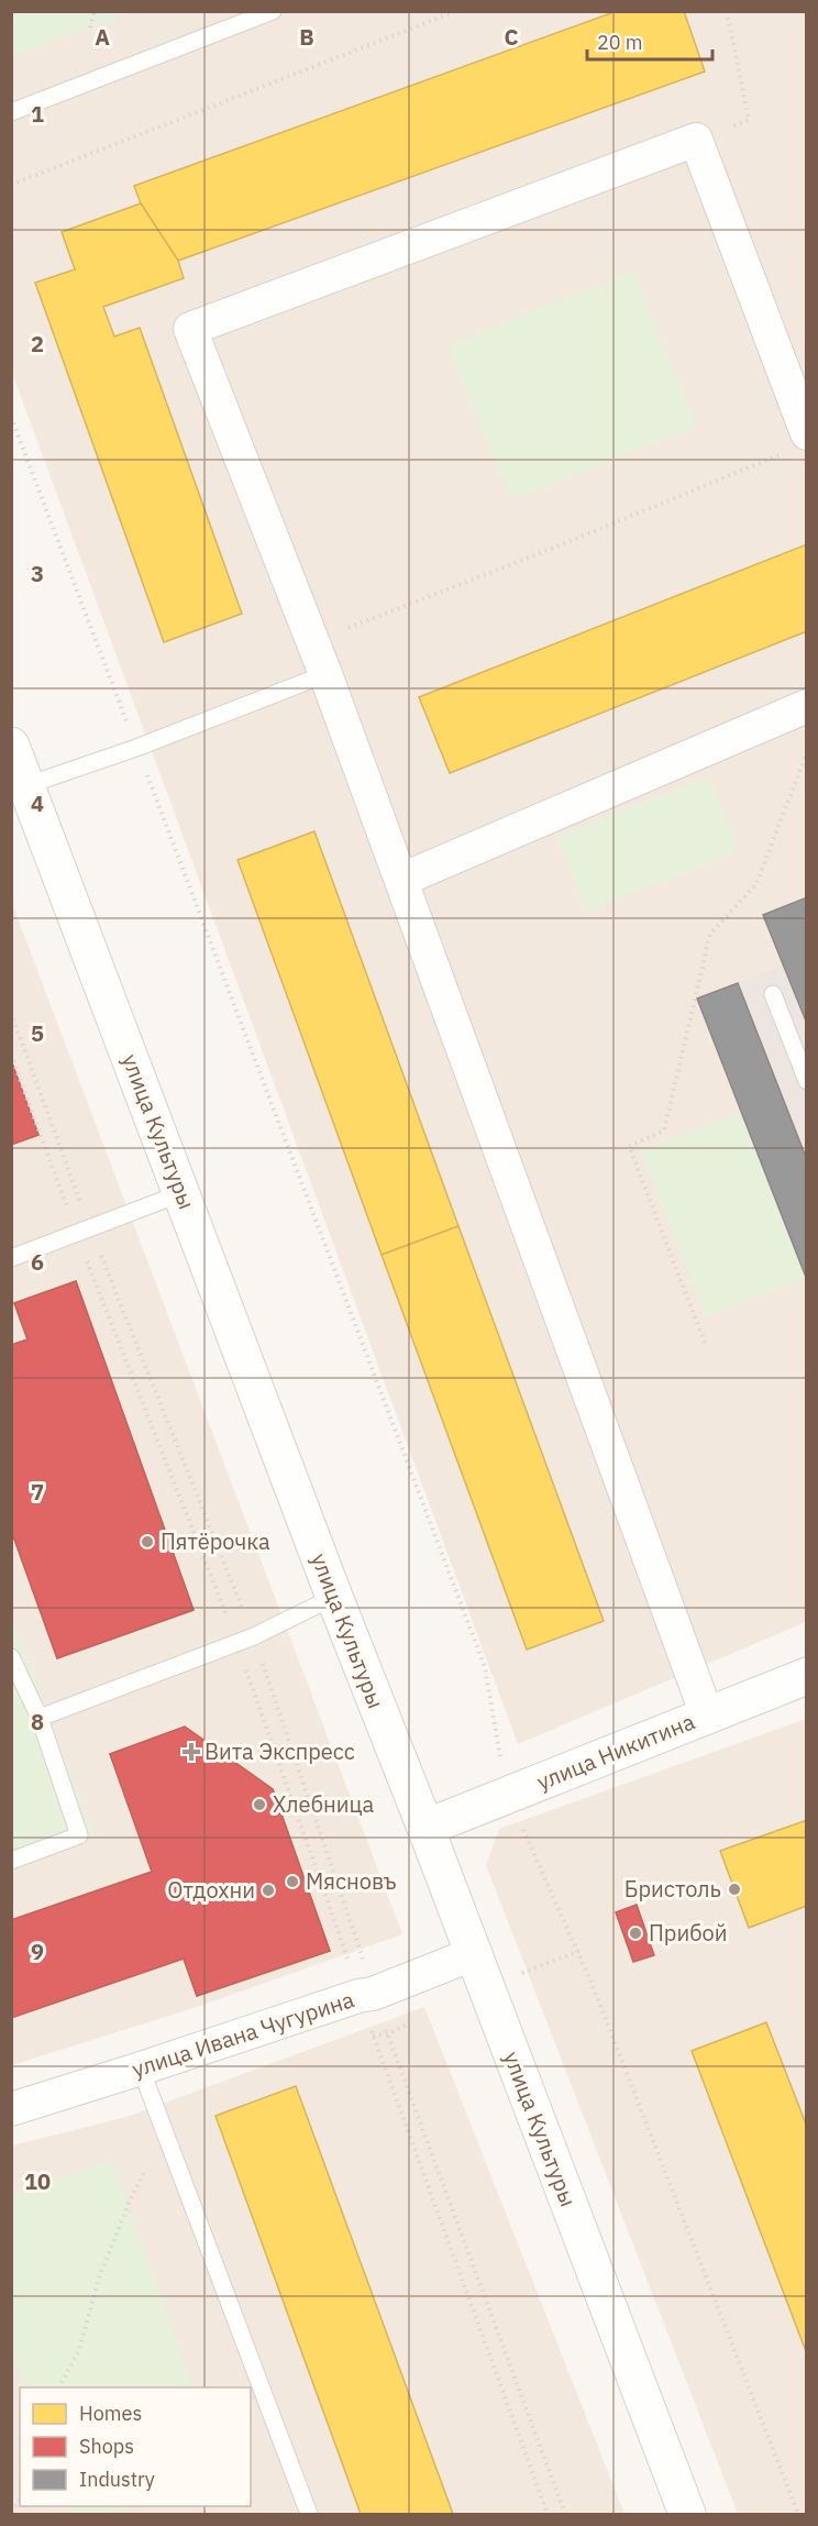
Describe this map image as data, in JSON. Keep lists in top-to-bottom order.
{
  "streets": {
    "main road": ["улица Культуры", "улица Никитина"],
    "street": ["улица Ивана Чугурина"]
  },
  "crossings": [
    ["улица Культуры", "улица Никитина"],
    ["улица Культуры", "улица Ивана Чугурина"]
  ],
  "places": {
    "other": [
      "Пятёрочка",
      "Хлебница",
      "Мясновъ",
      "Бристоль",
      "Отдохни",
      "Прибой"
    ],
    "health": ["Вита Экспресс"]
  },
  "legend": ["Homes", "Shops", "Industry"],
  "scale_bar": "20 m",
  "grid": {
    "columns": ["A", "B", "C"],
    "rows": [
      "1",
      "2",
      "3",
      "4",
      "5",
      "6",
      "7",
      "8",
      "9",
      "10"
    ]
  }
}
